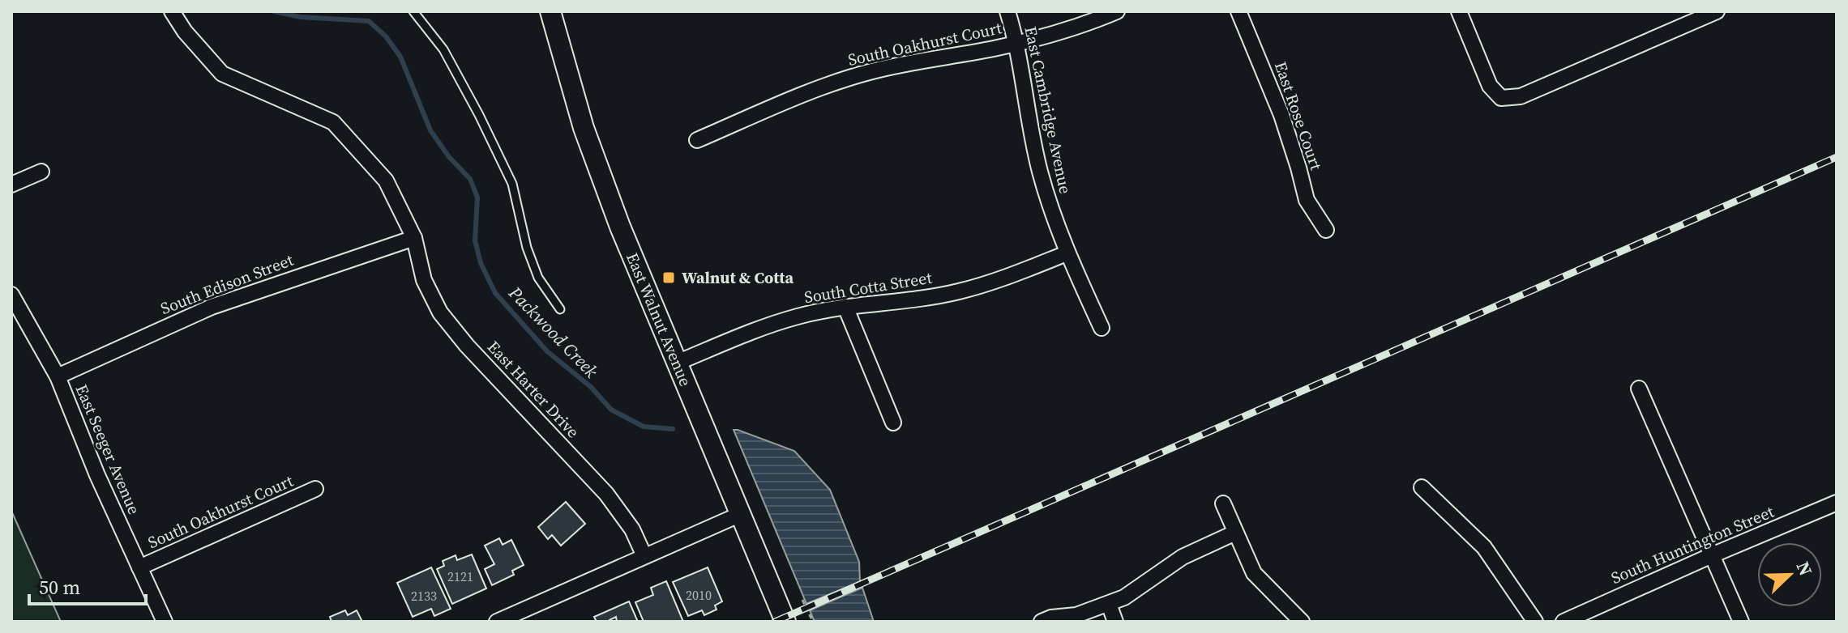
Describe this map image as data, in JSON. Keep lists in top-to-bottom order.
{
  "streets": {
    "main road": ["East Walnut Avenue"],
    "street": [
      "South Oakhurst Court",
      "East Cambridge Avenue",
      "East Rose Court",
      "South Edison Street",
      "South Cotta Street",
      "East Harter Drive",
      "East Seeger Avenue",
      "South Huntington Street"
    ]
  },
  "crossings": [
    ["South Oakhurst Court", "East Cambridge Avenue"],
    ["South Oakhurst Court", "East Seeger Avenue"],
    ["East Cambridge Avenue", "South Cotta Street"],
    ["South Edison Street", "East Harter Drive"],
    ["South Edison Street", "East Seeger Avenue"],
    ["South Cotta Street", "East Walnut Avenue"]
  ],
  "water": ["Packwood Creek"],
  "places": {
    "transit": ["Walnut & Cotta"]
  },
  "house_numbers": ["2121", "2010", "2133"],
  "scale_bar": "50 m",
  "north": "top right"
}
